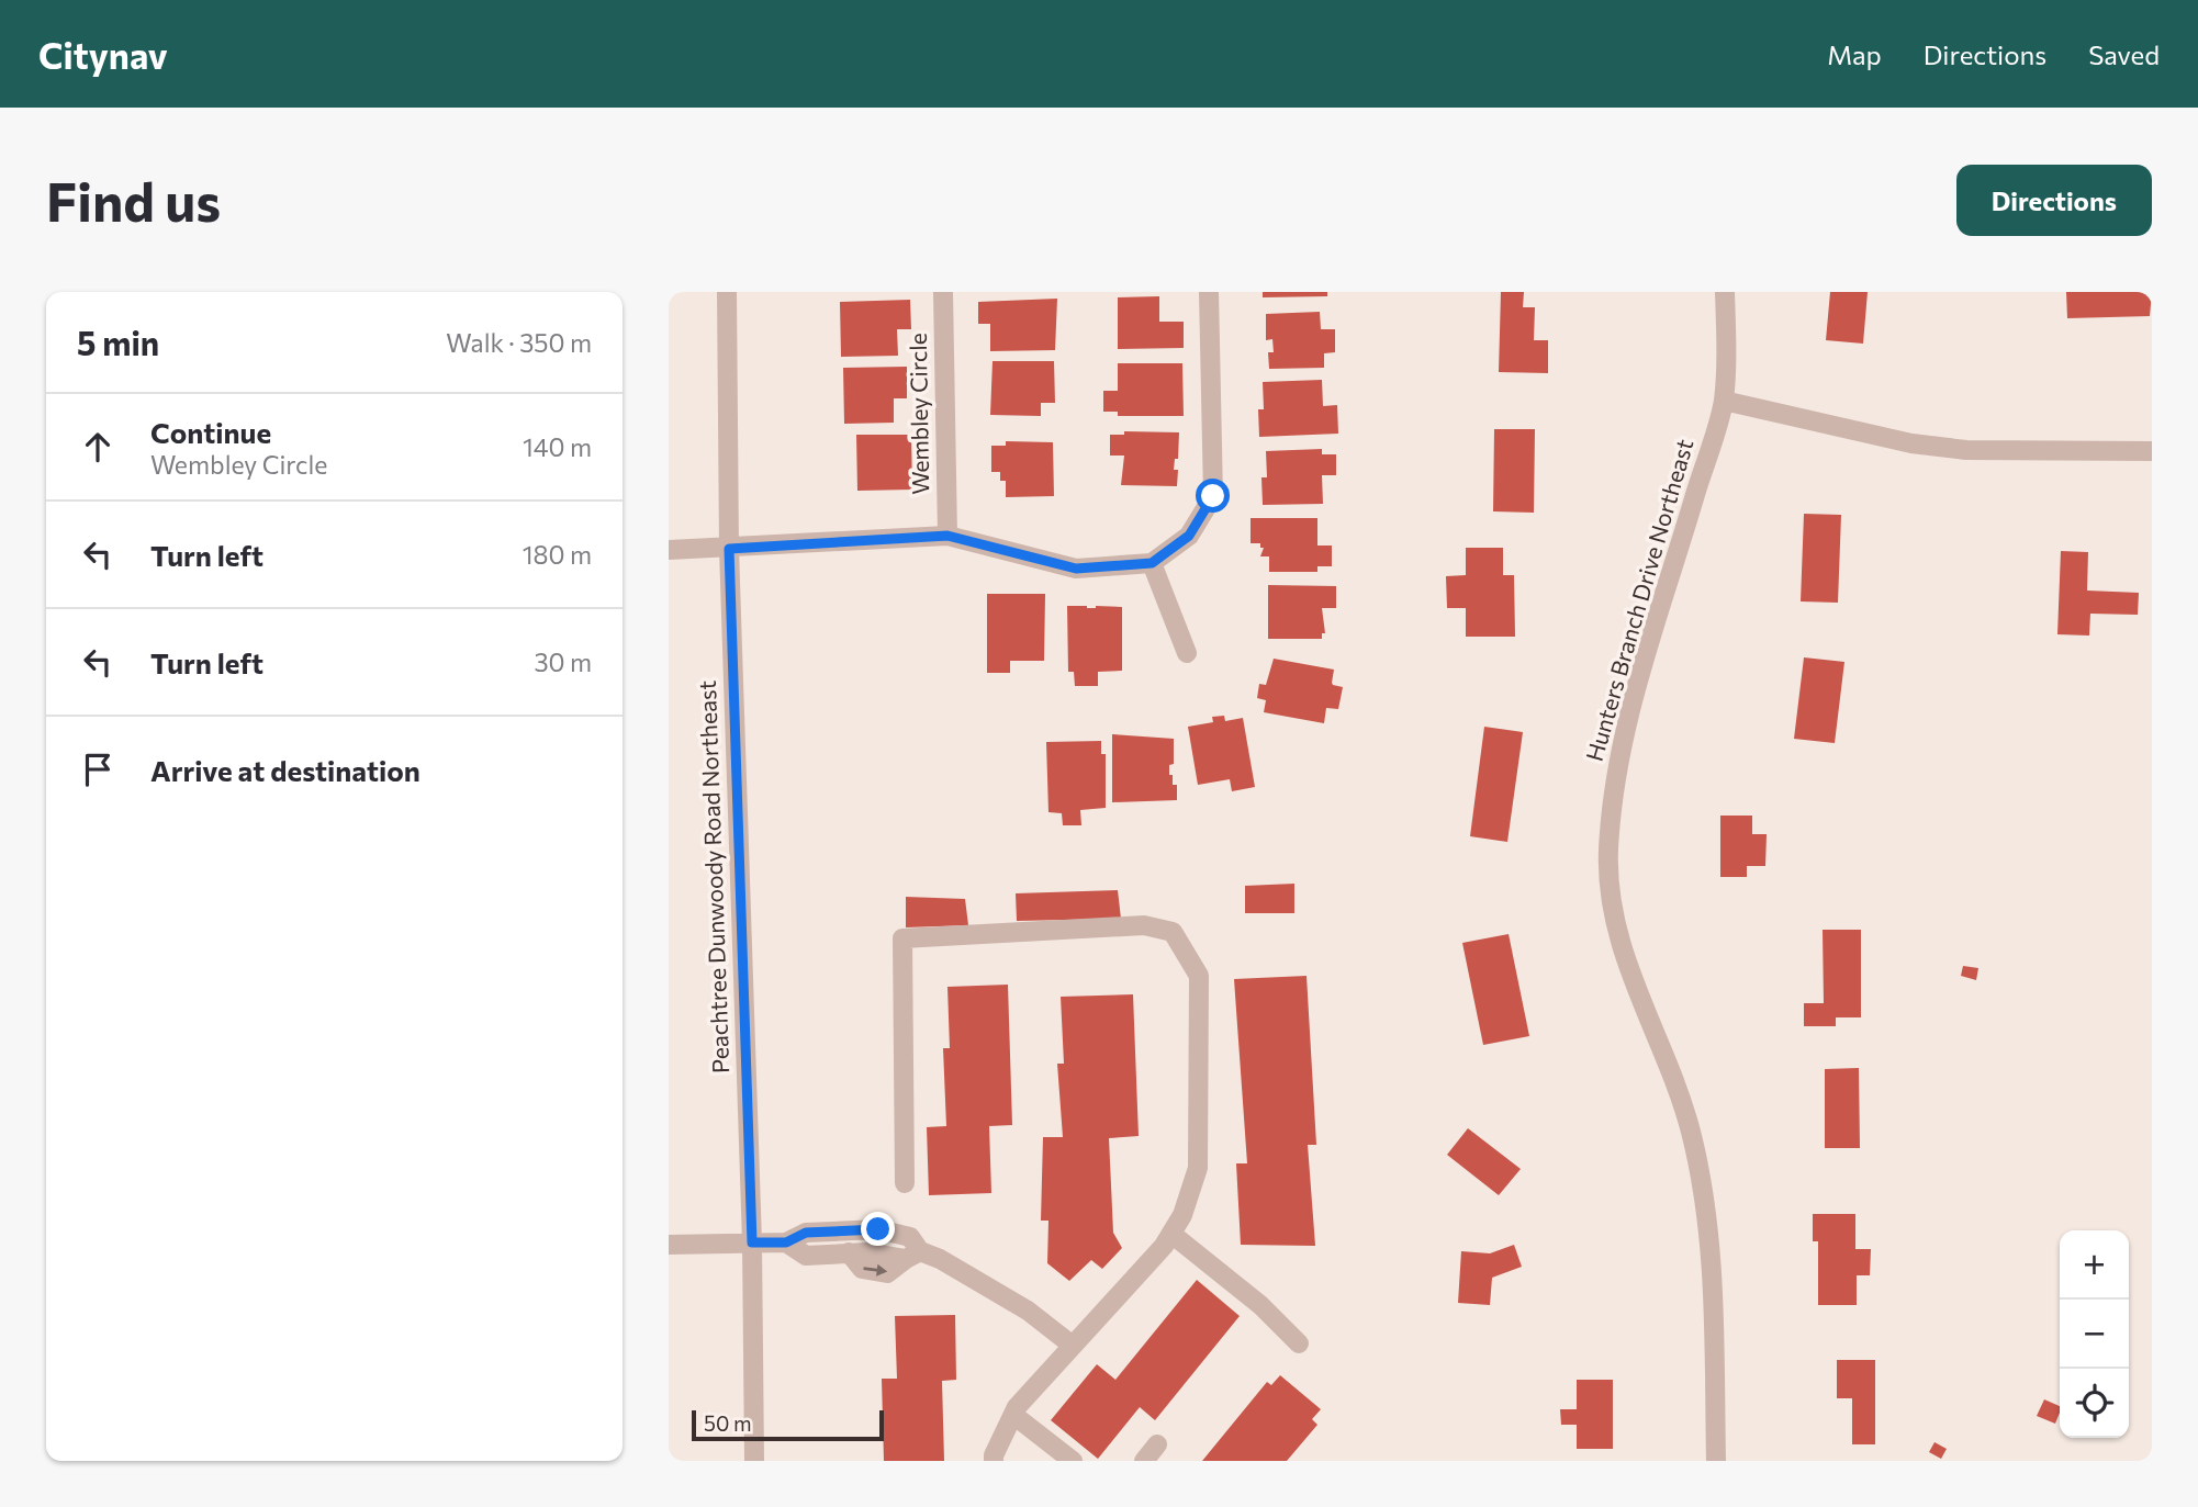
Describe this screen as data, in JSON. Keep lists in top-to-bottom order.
{
  "streets": {
    "street": ["Wembley Circle", "Hunters Branch Drive Northeast", "Peachtree Dunwoody Road Northeast"]
  },
  "scale_bar": "50 m",
  "page": {
    "header": "Citynav",
    "nav": ["Map", "Directions", "Saved"],
    "buttons": "Directions",
    "title": "Find us",
    "heading": ["5 min", "Walk · 350 m"],
    "list": [
      ["Continue", "Wembley Circle", "140 m"],
      ["Turn left", "180 m"],
      ["Turn left", "30 m"],
      "Arrive at destination"
    ],
    "map_buttons": ["+", "−"],
    "scale": "50 m"
  }
}
